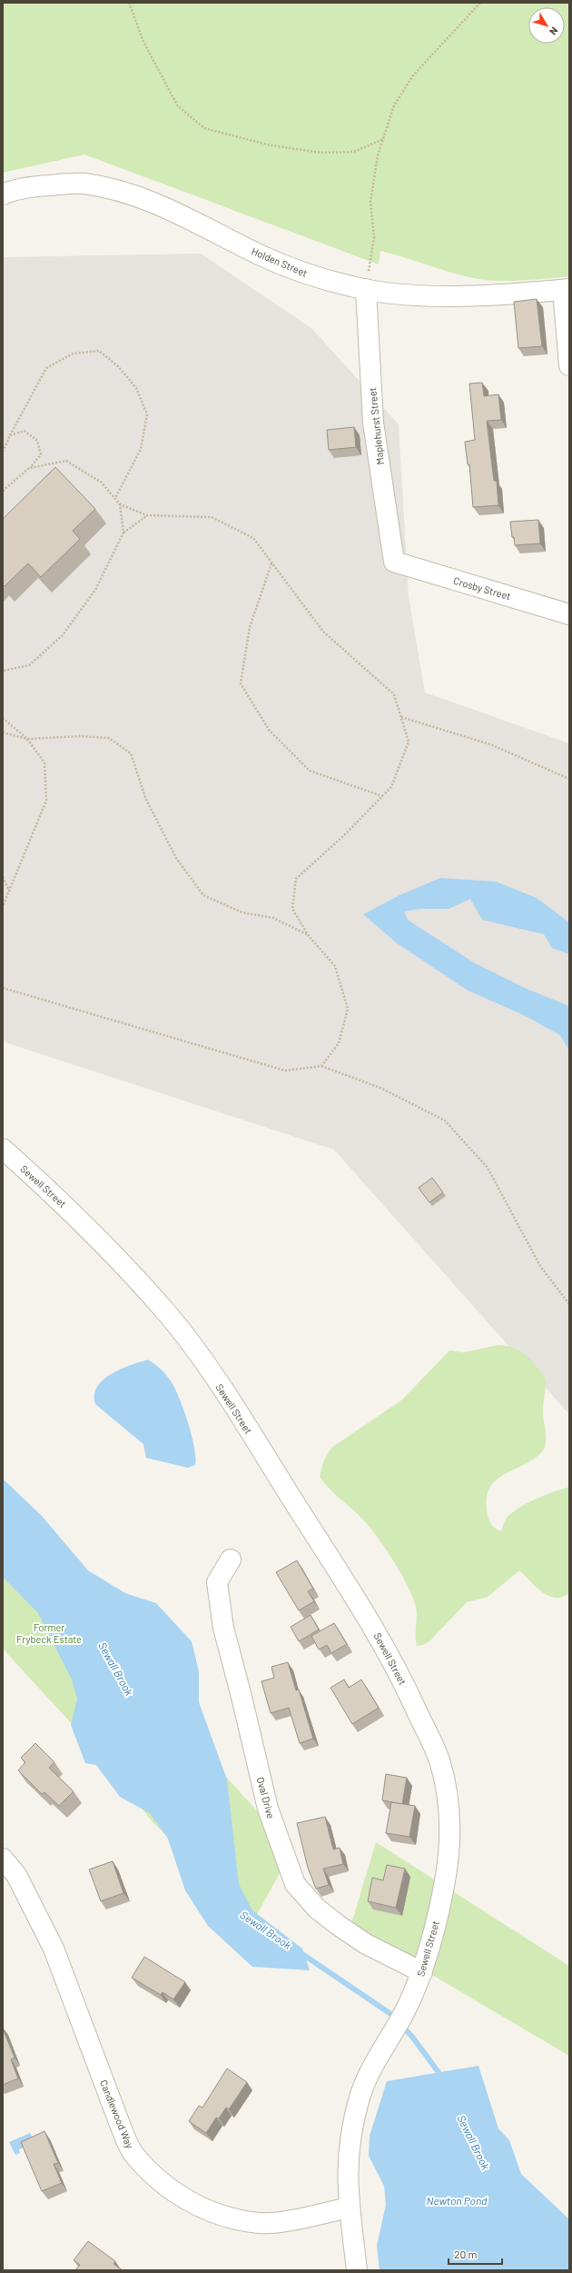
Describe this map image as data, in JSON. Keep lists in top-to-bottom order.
{
  "streets": {
    "street": [
      "Holden Street",
      "Maplehurst Street",
      "Crosby Street",
      "Sewell Street",
      "Oval Drive",
      "Candlewood Way"
    ]
  },
  "crossings": [
    ["Holden Street", "Maplehurst Street"],
    ["Maplehurst Street", "Crosby Street"],
    ["Sewell Street", "Oval Drive"],
    ["Sewell Street", "Candlewood Way"]
  ],
  "water": ["Sewall Brook", "Newton Pond"],
  "parks": ["Former Frybeck Estate"],
  "scale_bar": "20 m",
  "north": "bottom right"
}
